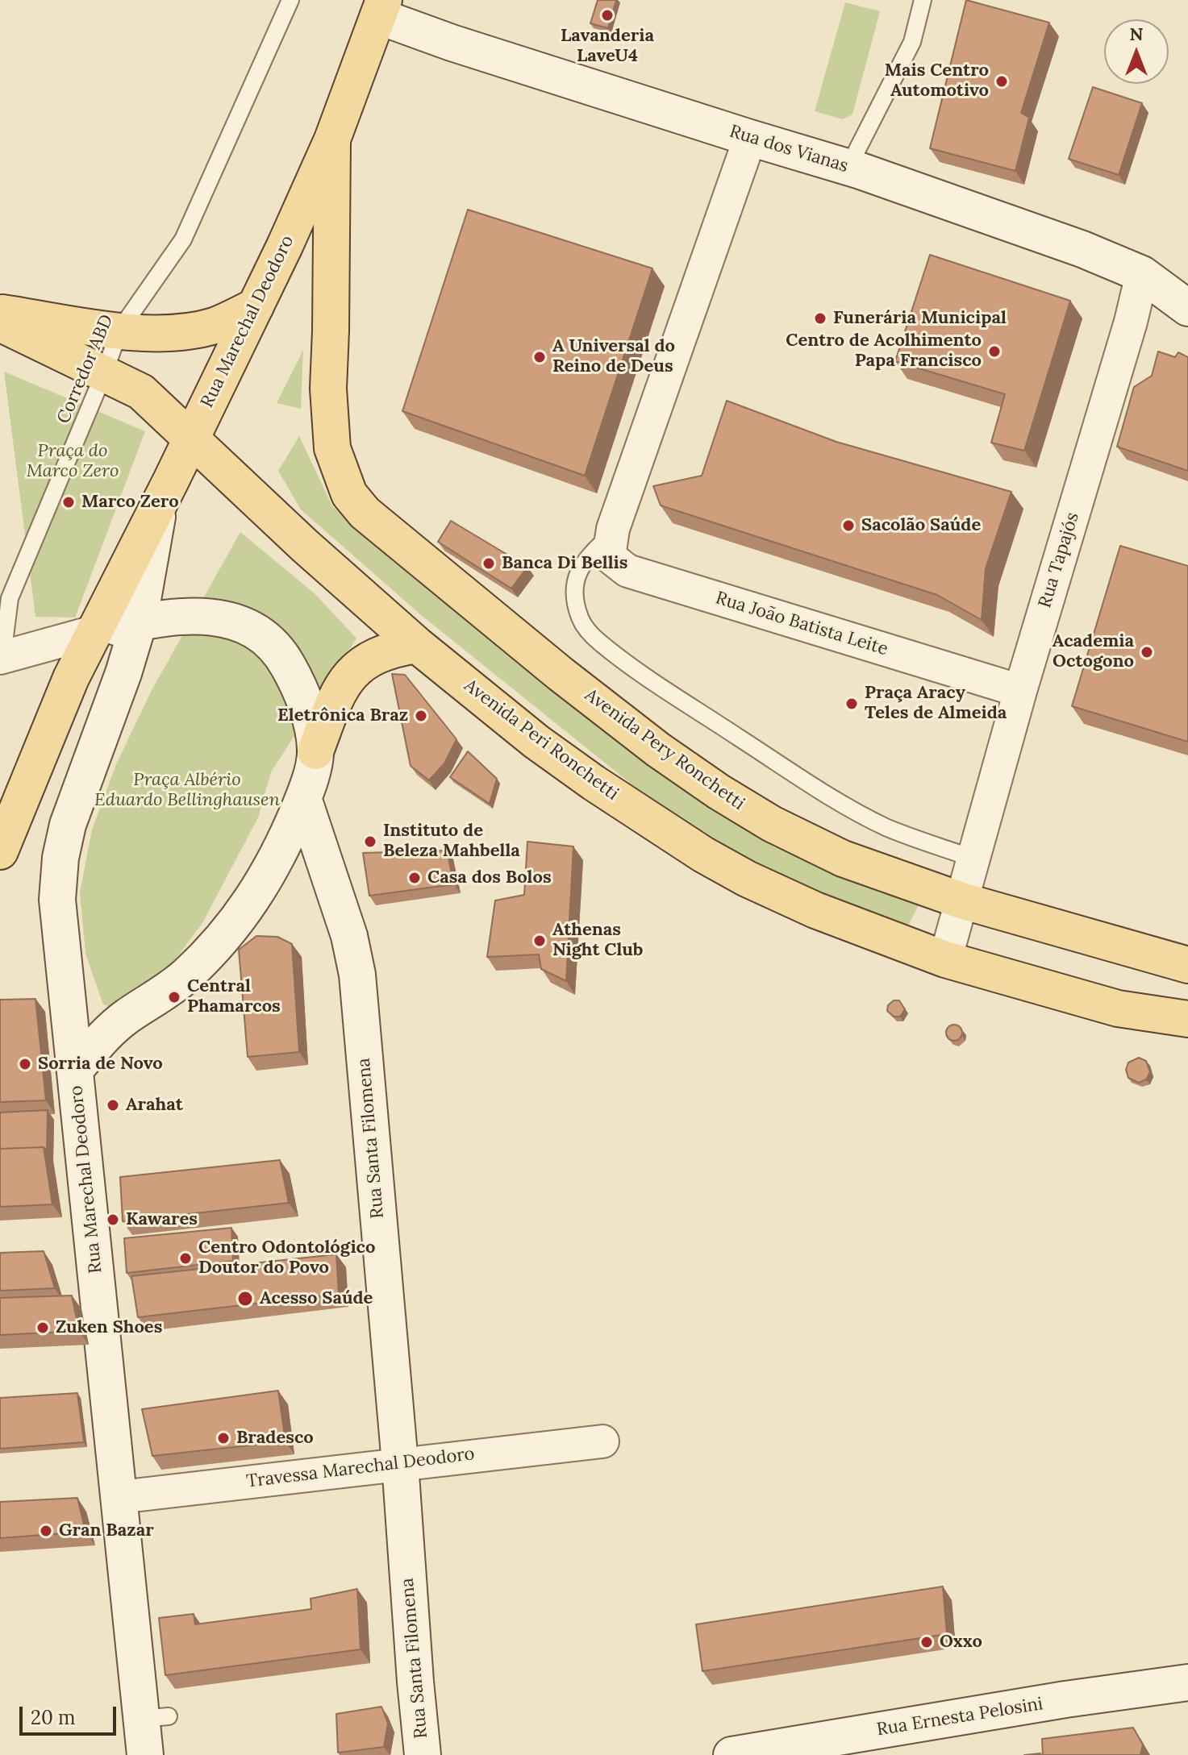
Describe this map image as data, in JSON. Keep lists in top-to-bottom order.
{
  "streets": {
    "main road": ["Rua Marechal Deodoro", "Avenida Peri Ronchetti", "Avenida Pery Ronchetti"],
    "street": [
      "Rua dos Vianas",
      "Rua Tapajós",
      "Rua João Batista Leite",
      "Rua Santa Filomena",
      "Travessa Marechal Deodoro",
      "Rua Ernesta Pelosini"
    ],
    "lane": ["Corredor ABD"]
  },
  "crossings": [
    ["Rua dos Vianas", "Rua Marechal Deodoro"],
    ["Rua dos Vianas", "Rua Tapajós"],
    ["Rua Marechal Deodoro", "Avenida Peri Ronchetti"],
    ["Rua Marechal Deodoro", "Avenida Pery Ronchetti"],
    ["Rua Marechal Deodoro", "Travessa Marechal Deodoro"],
    ["Corredor ABD", "Avenida Peri Ronchetti"],
    ["Rua Tapajós", "Rua João Batista Leite"],
    ["Rua Tapajós", "Avenida Peri Ronchetti"],
    ["Rua Tapajós", "Avenida Pery Ronchetti"],
    ["Rua Santa Filomena", "Travessa Marechal Deodoro"]
  ],
  "parks": ["Praça do Marco Zero", "Praça Albério Eduardo Bellinghausen"],
  "places": [
    "Lavanderia LaveU4",
    "Mais Centro Automotivo",
    "Funerária Municipal",
    "Centro de Acolhimento Papa Francisco",
    "A Universal do Reino de Deus",
    "Marco Zero",
    "Sacolão Saúde",
    "Banca Di Bellis",
    "Academia Octogono",
    "Praça Aracy Teles de Almeida",
    "Eletrônica Braz",
    "Instituto de Beleza Mahbella",
    "Casa dos Bolos",
    "Athenas Night Club",
    "Central Phamarcos",
    "Sorria de Novo",
    "Arahat",
    "Kawares",
    "Centro Odontológico Doutor do Povo",
    "Acesso Saúde",
    "Zuken Shoes",
    "Bradesco",
    "Gran Bazar",
    "Oxxo"
  ],
  "scale_bar": "20 m",
  "north": "top"
}
